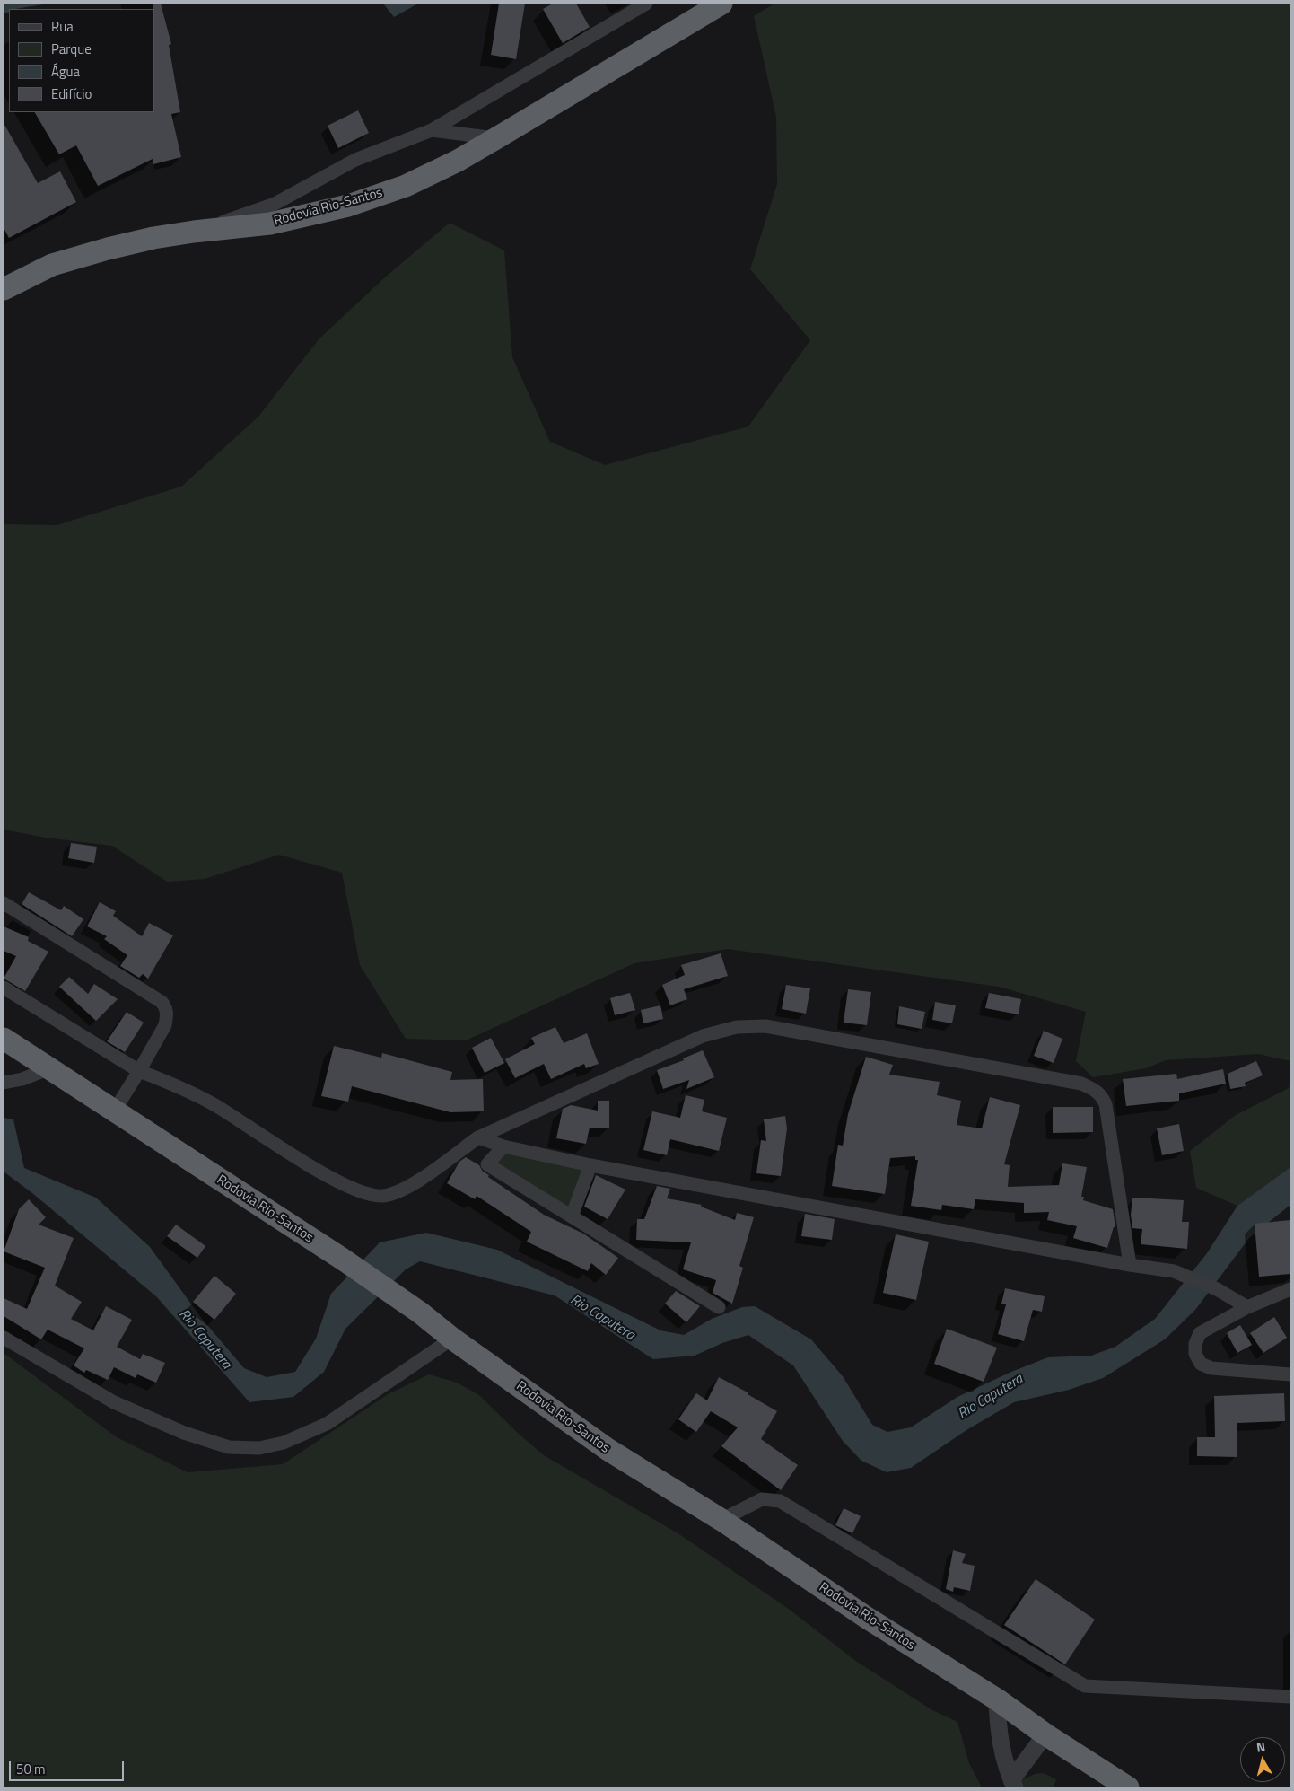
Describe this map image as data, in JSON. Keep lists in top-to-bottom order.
{
  "streets": {
    "highway": ["Rodovia Rio-Santos"]
  },
  "water": ["Rio Caputera"],
  "legend": [
    "Rua",
    "Parque",
    "Água",
    "Edifício"
  ],
  "scale_bar": "50 m",
  "north": "top"
}
